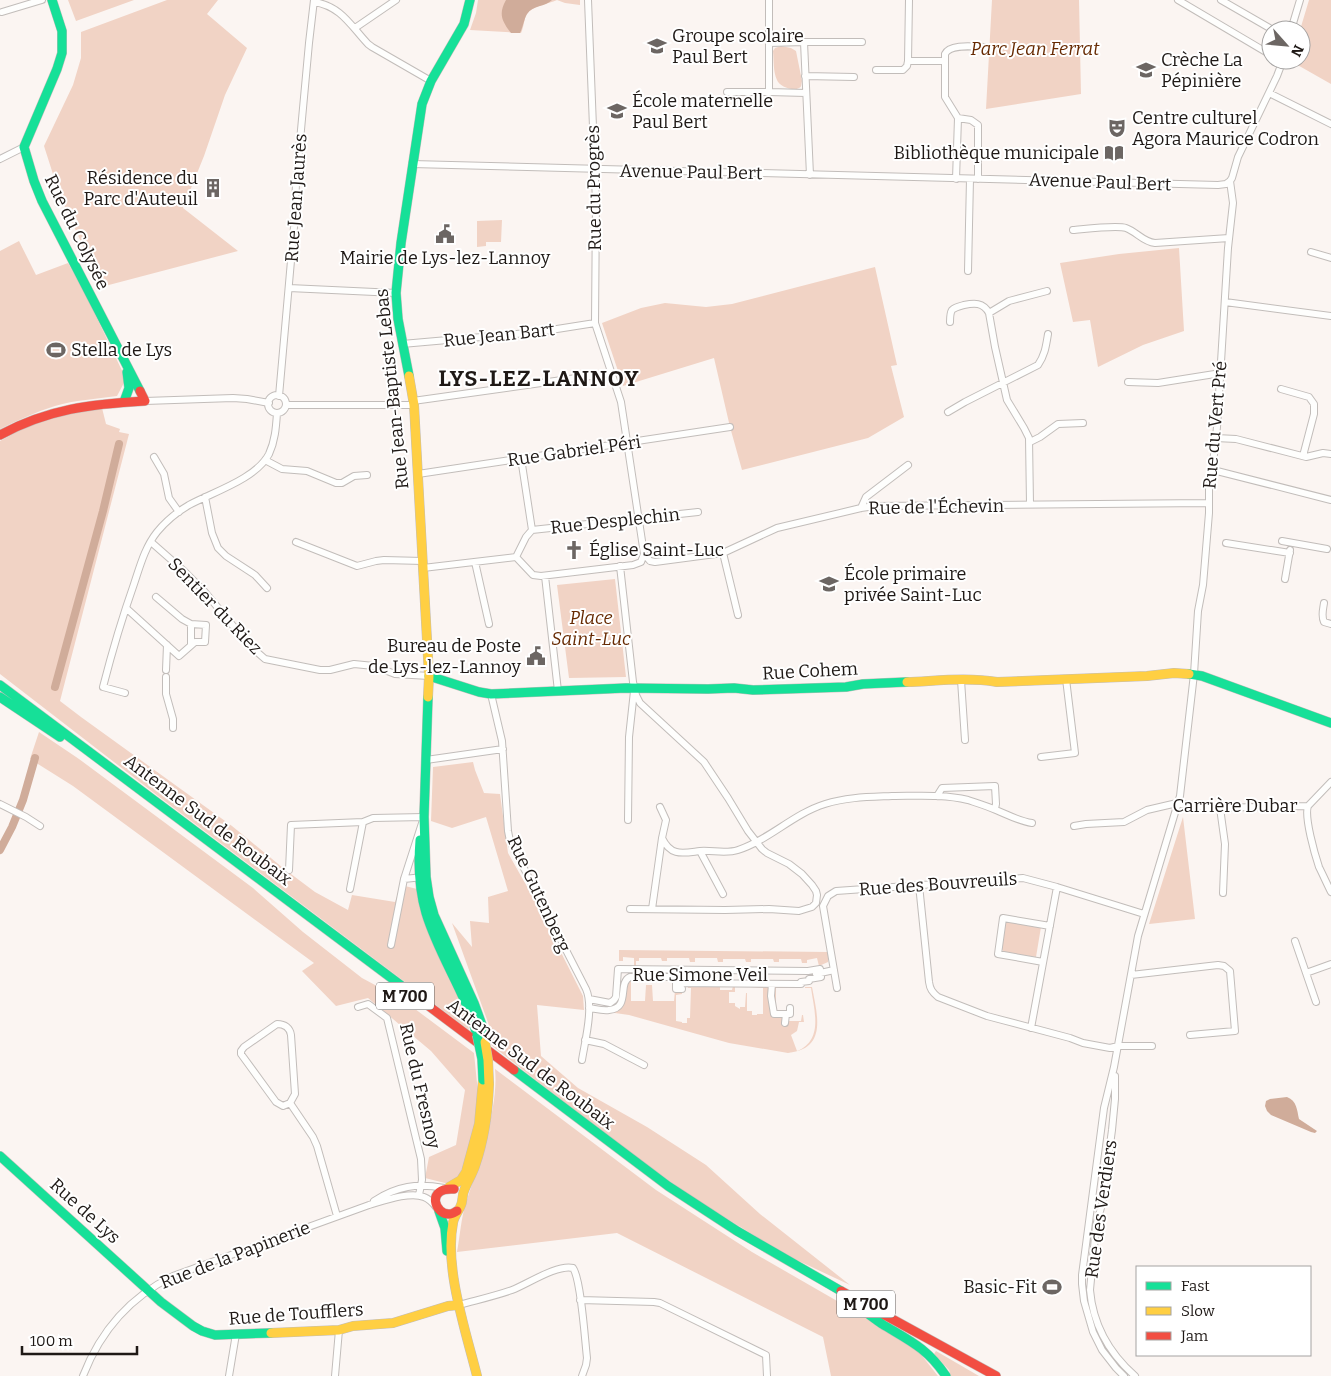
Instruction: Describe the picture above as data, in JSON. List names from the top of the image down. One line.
{"streets":{"main road":["Rue du Colysée","Rue Jean-Baptiste Lebas","Rue Cohem","Antenne Sud de Roubaix","M 700","Rue de Lys","Rue de Toufflers"],"street":["Avenue Paul Bert","Rue du Progrès","Rue Jean Jaurès","Rue Jean Bart","Rue du Vert Pré","Rue Gabriel Péri","Rue de l'Échevin","Rue Desplechin","Sentier du Riez","Carrière Dubar","Rue des Bouvreuils","Rue Gutenberg","Rue du Fresnoy","Rue des Verdiers","Rue de la Papinerie"]},"crossings":[["Avenue Paul Bert","Rue du Progrès"],["Avenue Paul Bert","Rue Jean-Baptiste Lebas"],["Avenue Paul Bert","Rue du Vert Pré"],["Rue du Progrès","Rue Jean Bart"],["Rue du Progrès","Rue Gabriel Péri"],["Rue du Progrès","Rue Desplechin"],["Rue Jean Bart","Rue Jean-Baptiste Lebas"],["Rue Jean-Baptiste Lebas","Rue Gabriel Péri"],["Rue Jean-Baptiste Lebas","Sentier du Riez"],["Rue Jean-Baptiste Lebas","Rue Cohem"],["Rue Jean-Baptiste Lebas","Rue de la Papinerie"],["Rue du Vert Pré","Rue de l'Échevin"],["Rue du Vert Pré","Rue Cohem"],["Rue du Vert Pré","Carrière Dubar"],["Rue du Vert Pré","Rue des Verdiers"],["Sentier du Riez","Rue Cohem"],["Rue Cohem","Rue Gutenberg"],["Carrière Dubar","Rue des Verdiers"],["Rue des Bouvreuils","Rue des Verdiers"],["Rue du Fresnoy","Rue de la Papinerie"],["Rue de Lys","Rue de la Papinerie"],["Rue de Lys","Rue de Toufflers"],["Rue de la Papinerie","Rue de Toufflers"]],"districts":["LYS-LEZ-LANNOY"],"parks":["Parc Jean Ferrat","Place Saint-Luc"],"places":{"school or university":["Groupe scolaire Paul Bert","Crèche La Pépinière","École maternelle Paul Bert","École primaire privée Saint-Luc"],"theatre":["Centre culturel Agora Maurice Codron"],"library":["Bibliothèque municipale"],"building":["Résidence du Parc d'Auteuil"],"public building":["Mairie de Lys-lez-Lannoy","Bureau de Poste de Lys-lez-Lannoy"],"sports":["Stella de Lys","Basic-Fit"],"church":["Église Saint-Luc"]},"legend":["Fast","Slow","Jam"],"scale_bar":"100 m","north":"bottom right"}
